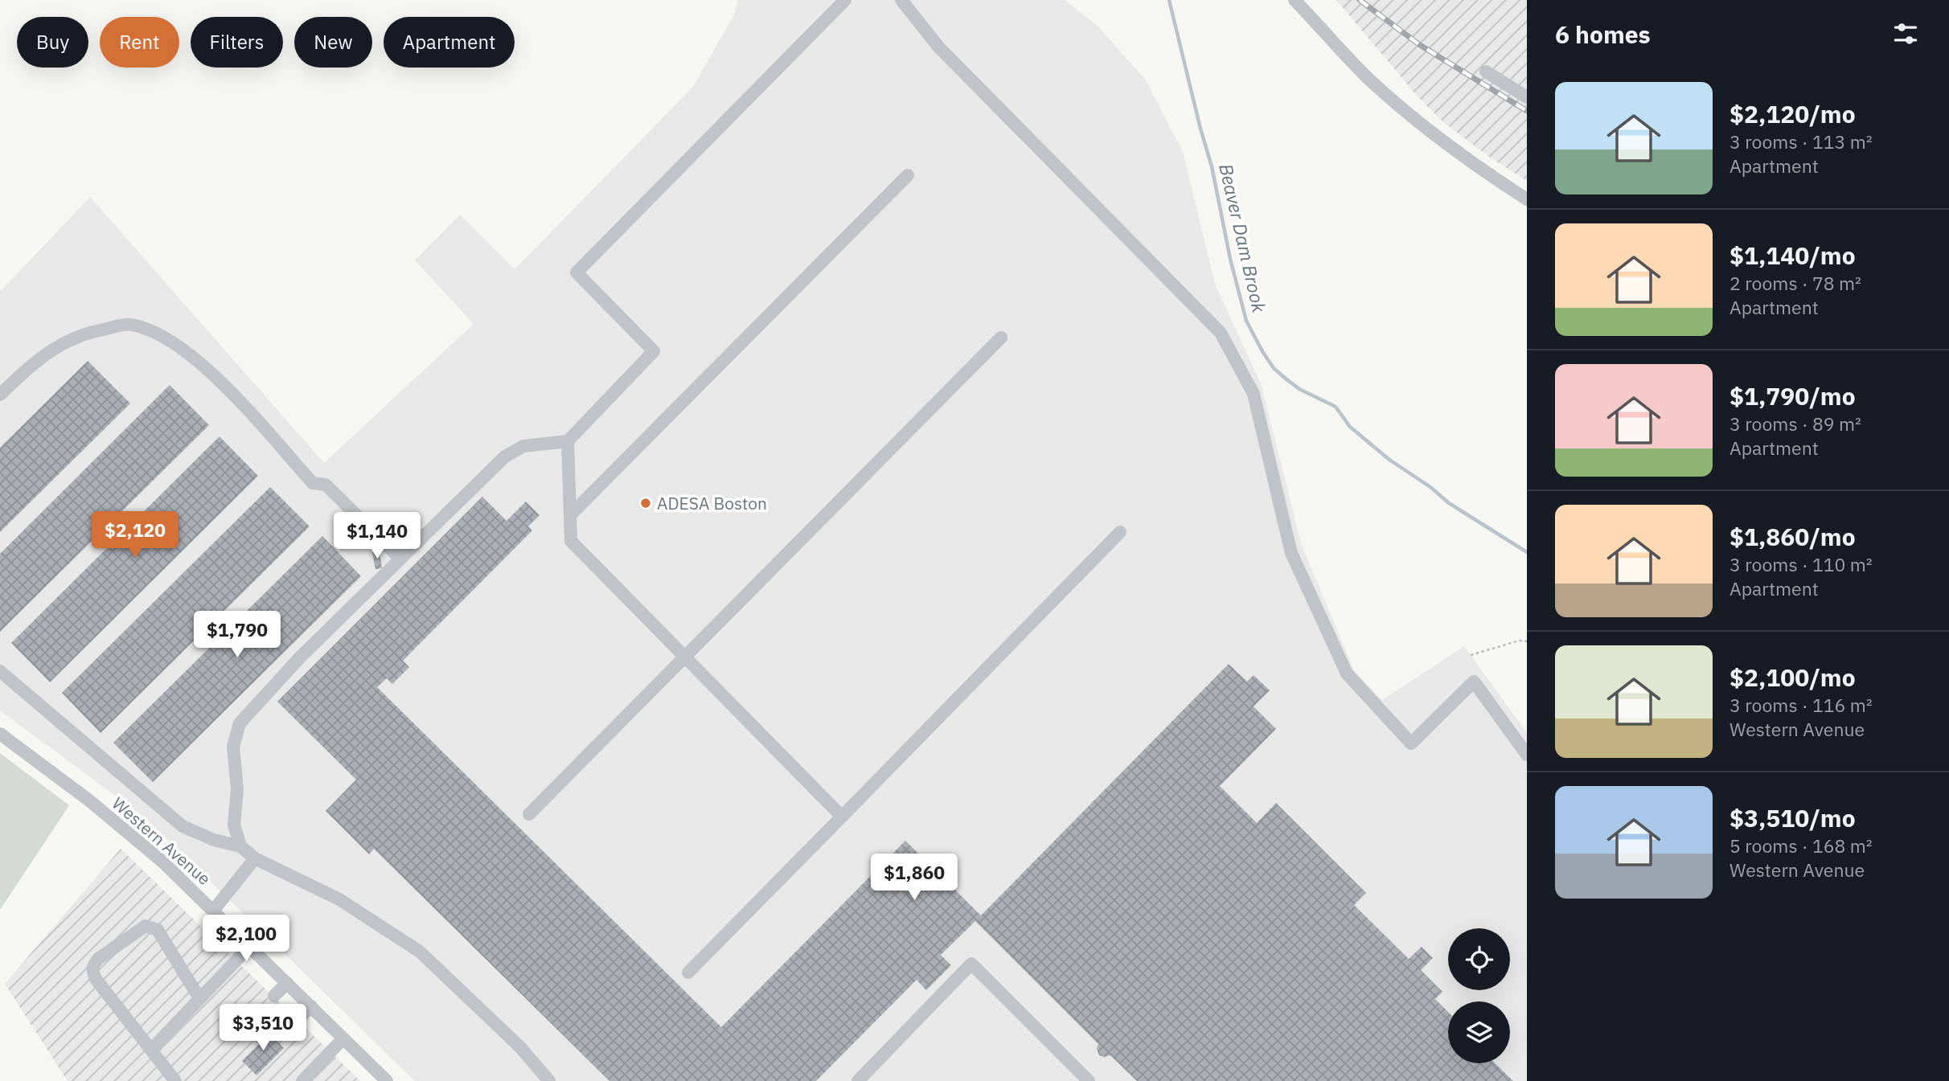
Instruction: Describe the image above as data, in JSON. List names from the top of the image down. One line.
{"streets":{"street":["Western Avenue"]},"water":["Beaver Dam Brook"],"places":["ADESA Boston"],"page":{"heading":"6 homes","chip":["Buy","Rent","Filters","New","Apartment"],"list":[{"name":"$2,120/mo","note":"3 rooms · 113 m² · Apartment"},{"name":"$1,140/mo","note":"2 rooms · 78 m² · Apartment"},{"name":"$1,790/mo","note":"3 rooms · 89 m² · Apartment"},{"name":"$1,860/mo","note":"3 rooms · 110 m² · Apartment"},{"name":"$2,100/mo","note":"3 rooms · 116 m² · Western Avenue"},{"name":"$3,510/mo","note":"5 rooms · 168 m² · Western Avenue"}],"price":["$2,120","$1,140","$1,790","$1,860","$2,100","$3,510"]}}
